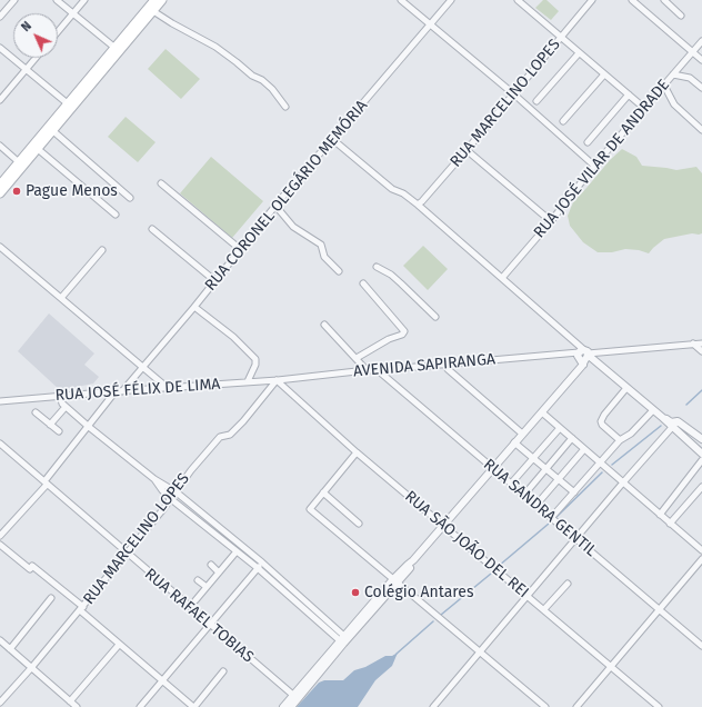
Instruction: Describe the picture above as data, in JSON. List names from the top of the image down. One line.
{"streets":{"street":["RUA MARCELINO LOPES","RUA JOSÉ VILAR DE ANDRADE","RUA CORONEL OLEGÁRIO MEMÓRIA","AVENIDA SAPIRANGA","RUA JOSÉ FÉLIX DE LIMA","RUA SANDRA GENTIL","RUA SÃO JOÃO DEL REI","RUA RAFAEL TOBIAS"]},"crossings":[["RUA MARCELINO LOPES","AVENIDA SAPIRANGA"],["RUA MARCELINO LOPES","RUA JOSÉ FÉLIX DE LIMA"],["RUA MARCELINO LOPES","RUA SÃO JOÃO DEL REI"],["RUA MARCELINO LOPES","RUA RAFAEL TOBIAS"],["RUA CORONEL OLEGÁRIO MEMÓRIA","RUA JOSÉ FÉLIX DE LIMA"],["RUA CORONEL OLEGÁRIO MEMÓRIA","RUA RAFAEL TOBIAS"],["AVENIDA SAPIRANGA","RUA JOSÉ FÉLIX DE LIMA"],["AVENIDA SAPIRANGA","RUA SANDRA GENTIL"],["AVENIDA SAPIRANGA","RUA SÃO JOÃO DEL REI"],["RUA JOSÉ FÉLIX DE LIMA","RUA SÃO JOÃO DEL REI"]],"places":["Pague Menos","Colégio Antares"],"north":"top left"}
